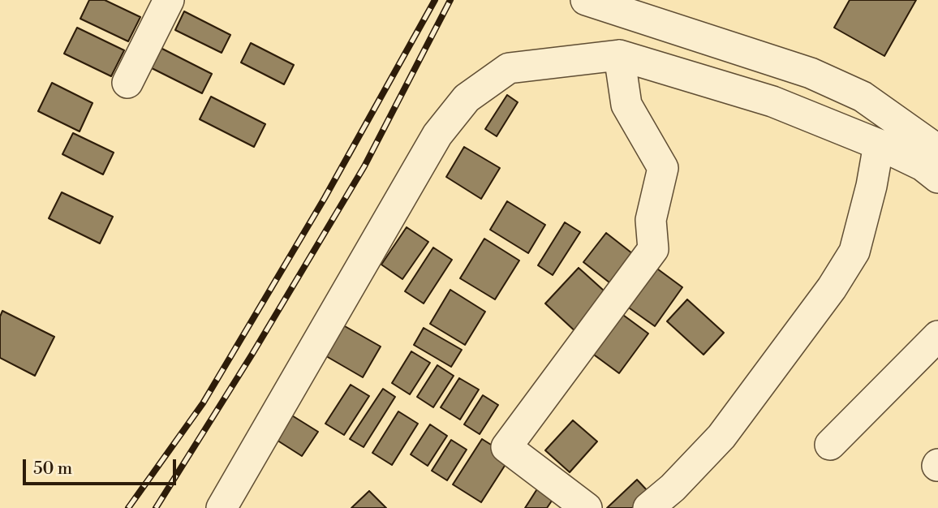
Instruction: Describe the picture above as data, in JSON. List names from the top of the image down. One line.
{"scale_bar":"50 m"}
